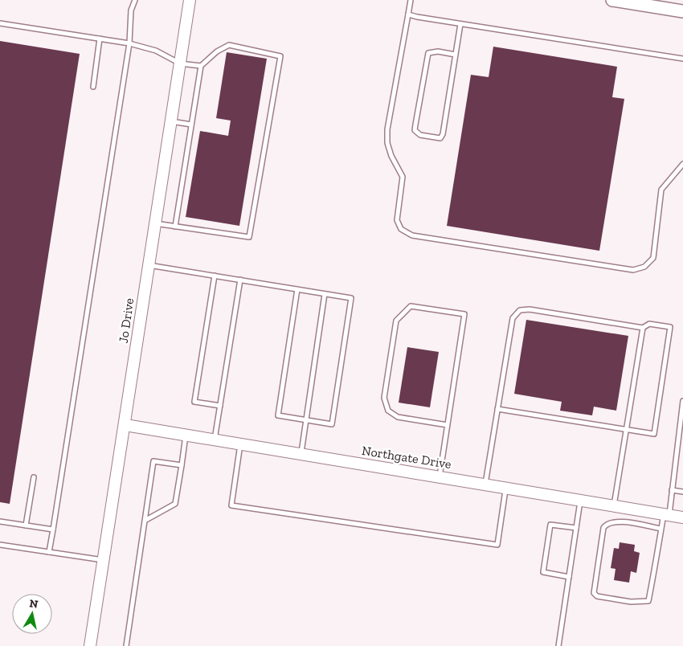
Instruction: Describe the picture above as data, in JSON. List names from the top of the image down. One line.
{"streets":{"street":["Jo Drive","Northgate Drive"]},"crossings":[["Jo Drive","Northgate Drive"]],"north":"top"}
